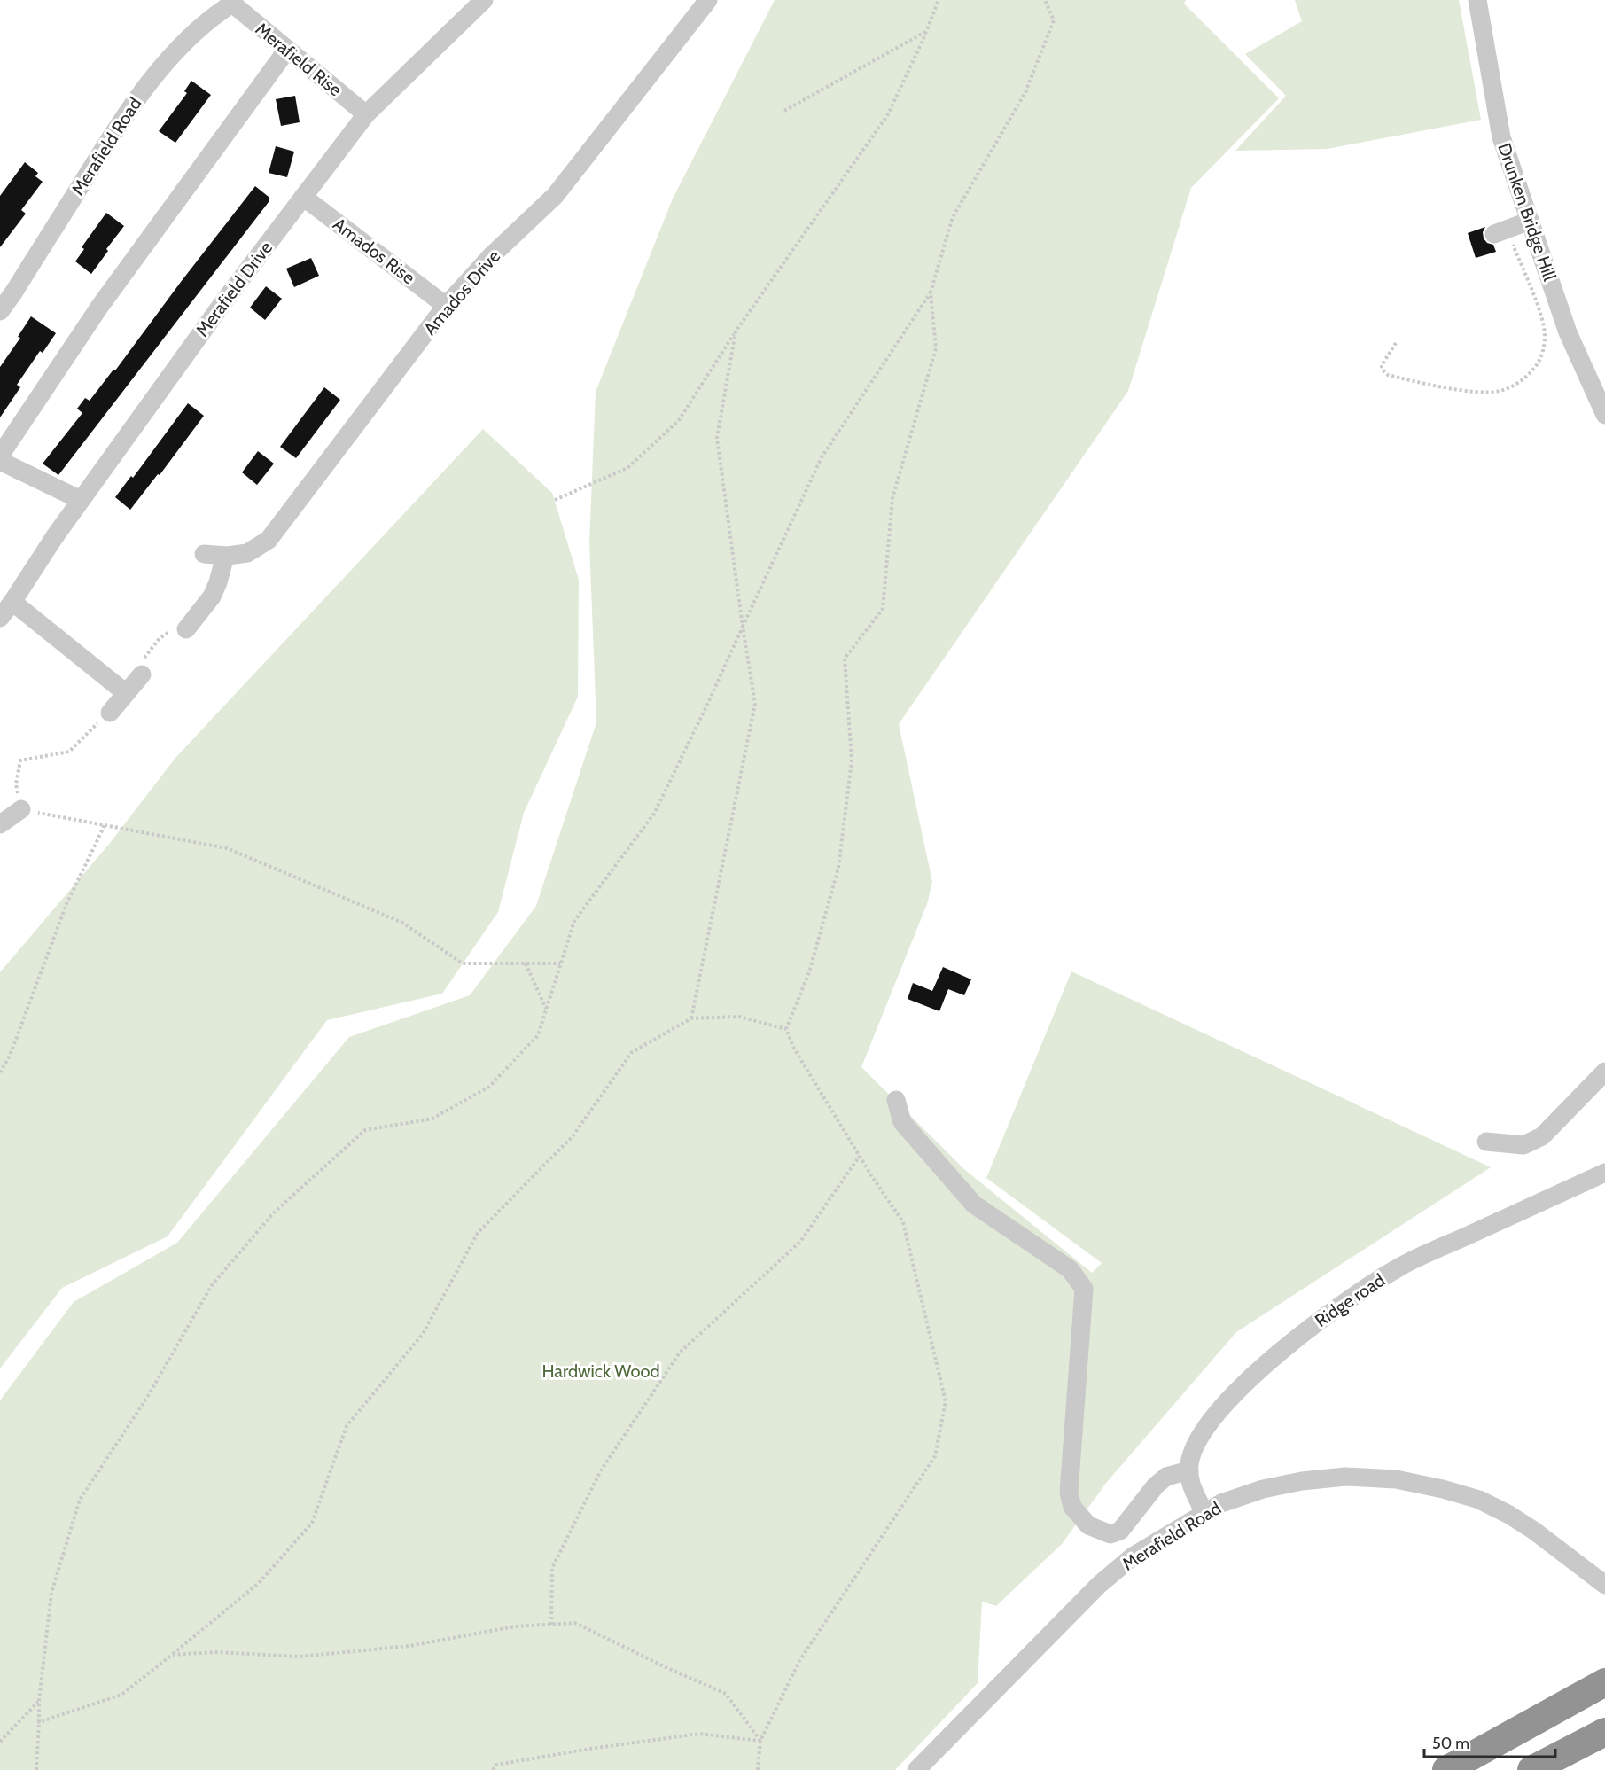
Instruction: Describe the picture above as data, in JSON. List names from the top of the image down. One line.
{"streets":{"street":["Merafield Rise","Merafield Road","Drunken Bridge Hill","Amados Rise","Merafield Drive","Amados Drive","Ridge road"]},"crossings":[["Merafield Rise","Merafield Road"],["Merafield Rise","Merafield Drive"],["Merafield Road","Ridge road"],["Amados Rise","Merafield Drive"],["Amados Rise","Amados Drive"]],"parks":["Hardwick Wood"],"scale_bar":"50 m"}
